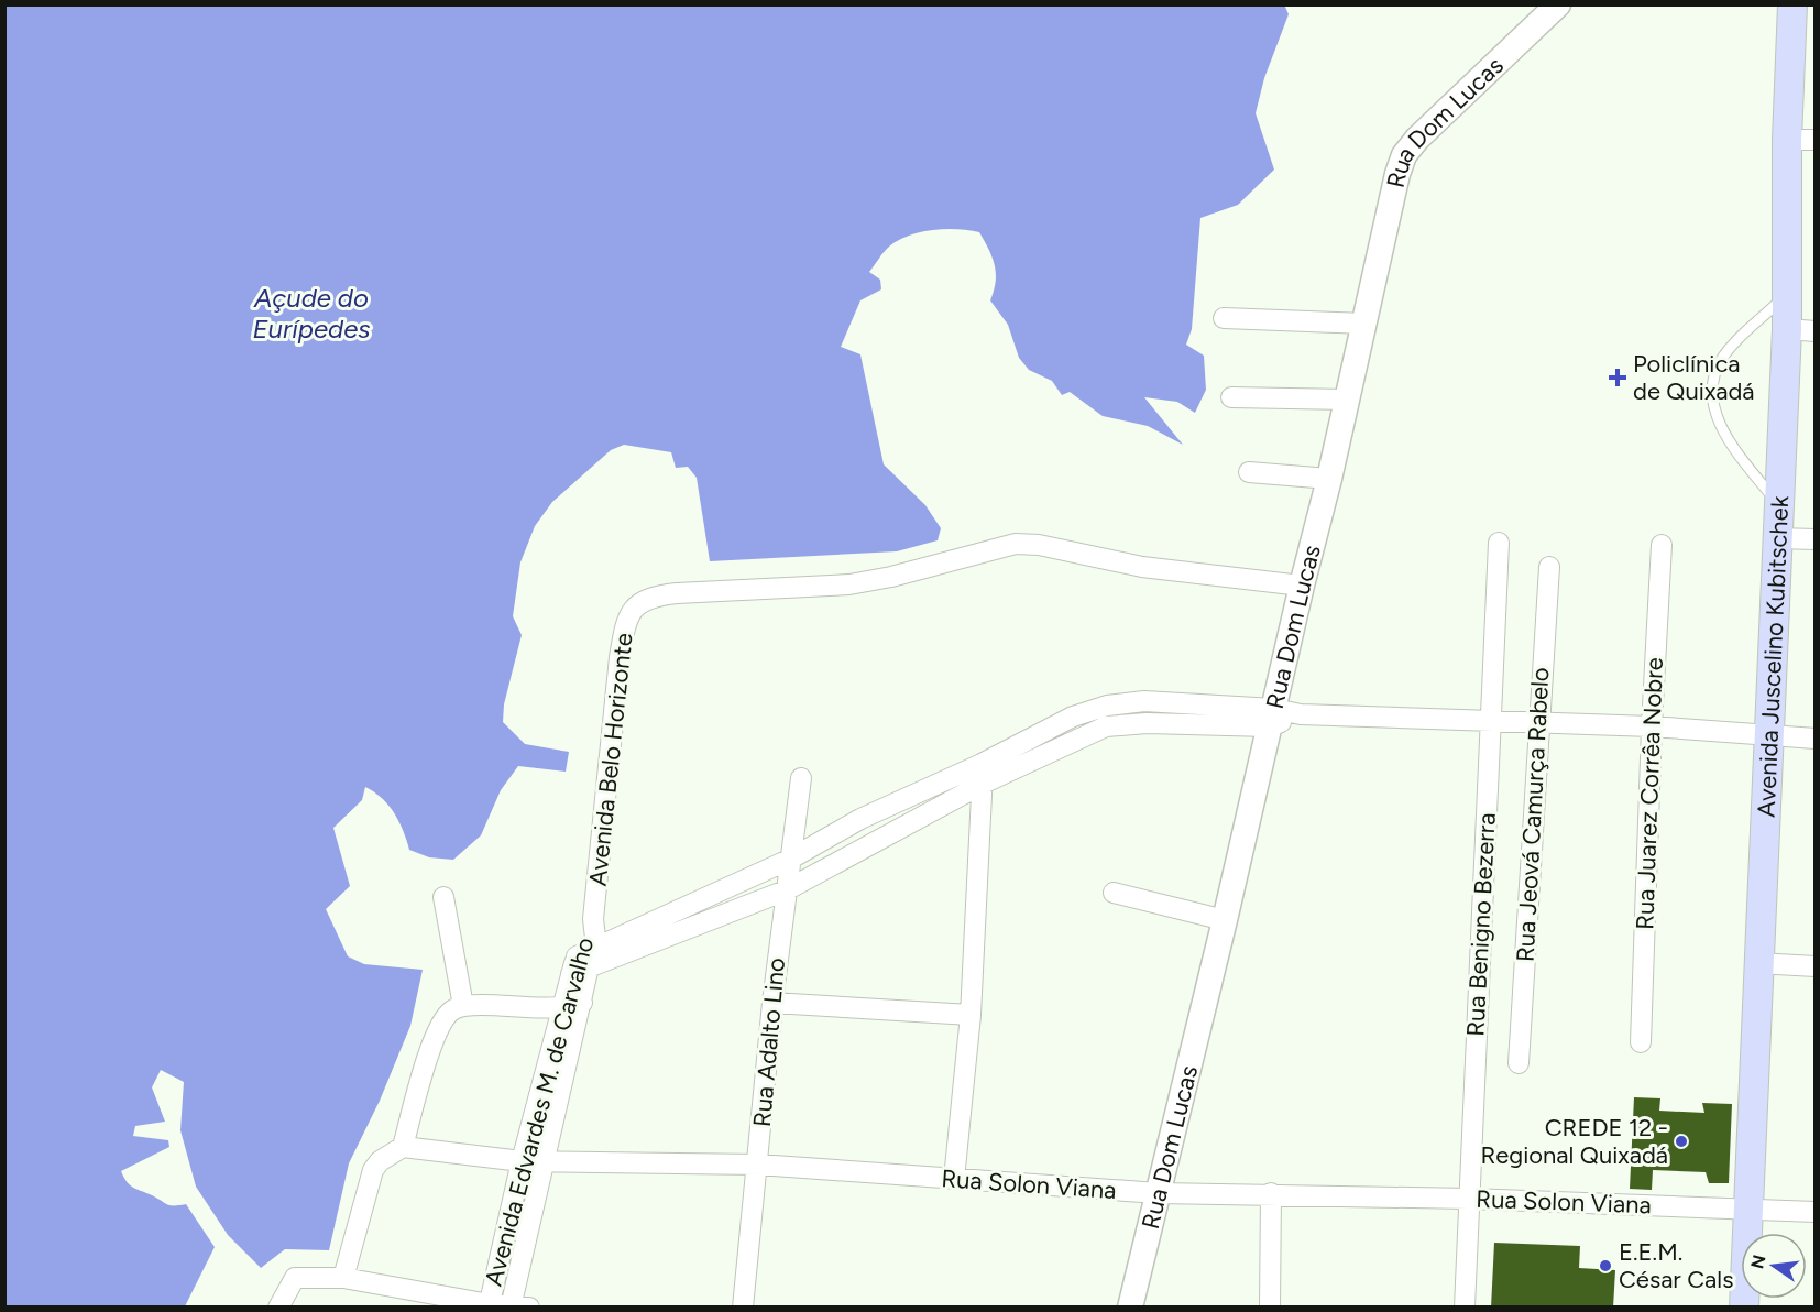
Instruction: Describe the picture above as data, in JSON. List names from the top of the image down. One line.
{"streets":{"main road":["Avenida Juscelino Kubitschek"],"street":["Rua Dom Lucas","Avenida Belo Horizonte","Rua Juarez Corrêa Nobre","Rua Jeová Camurça Rabelo","Rua Benigno Bezerra","Rua Adalto Lino","Avenida Edvardes M. de Carvalho","Rua Solon Viana"]},"crossings":[["Rua Dom Lucas","Avenida Belo Horizonte"],["Rua Dom Lucas","Rua Solon Viana"],["Avenida Juscelino Kubitschek","Rua Solon Viana"],["Avenida Belo Horizonte","Avenida Edvardes M. de Carvalho"],["Rua Benigno Bezerra","Rua Solon Viana"],["Rua Adalto Lino","Rua Solon Viana"],["Avenida Edvardes M. de Carvalho","Rua Solon Viana"]],"water":["Açude do Eurípedes"],"places":{"health":["Policlínica de Quixadá"],"other":["CREDE 12 - Regional Quixadá","E.E.M. César Cals"]},"north":"left"}
